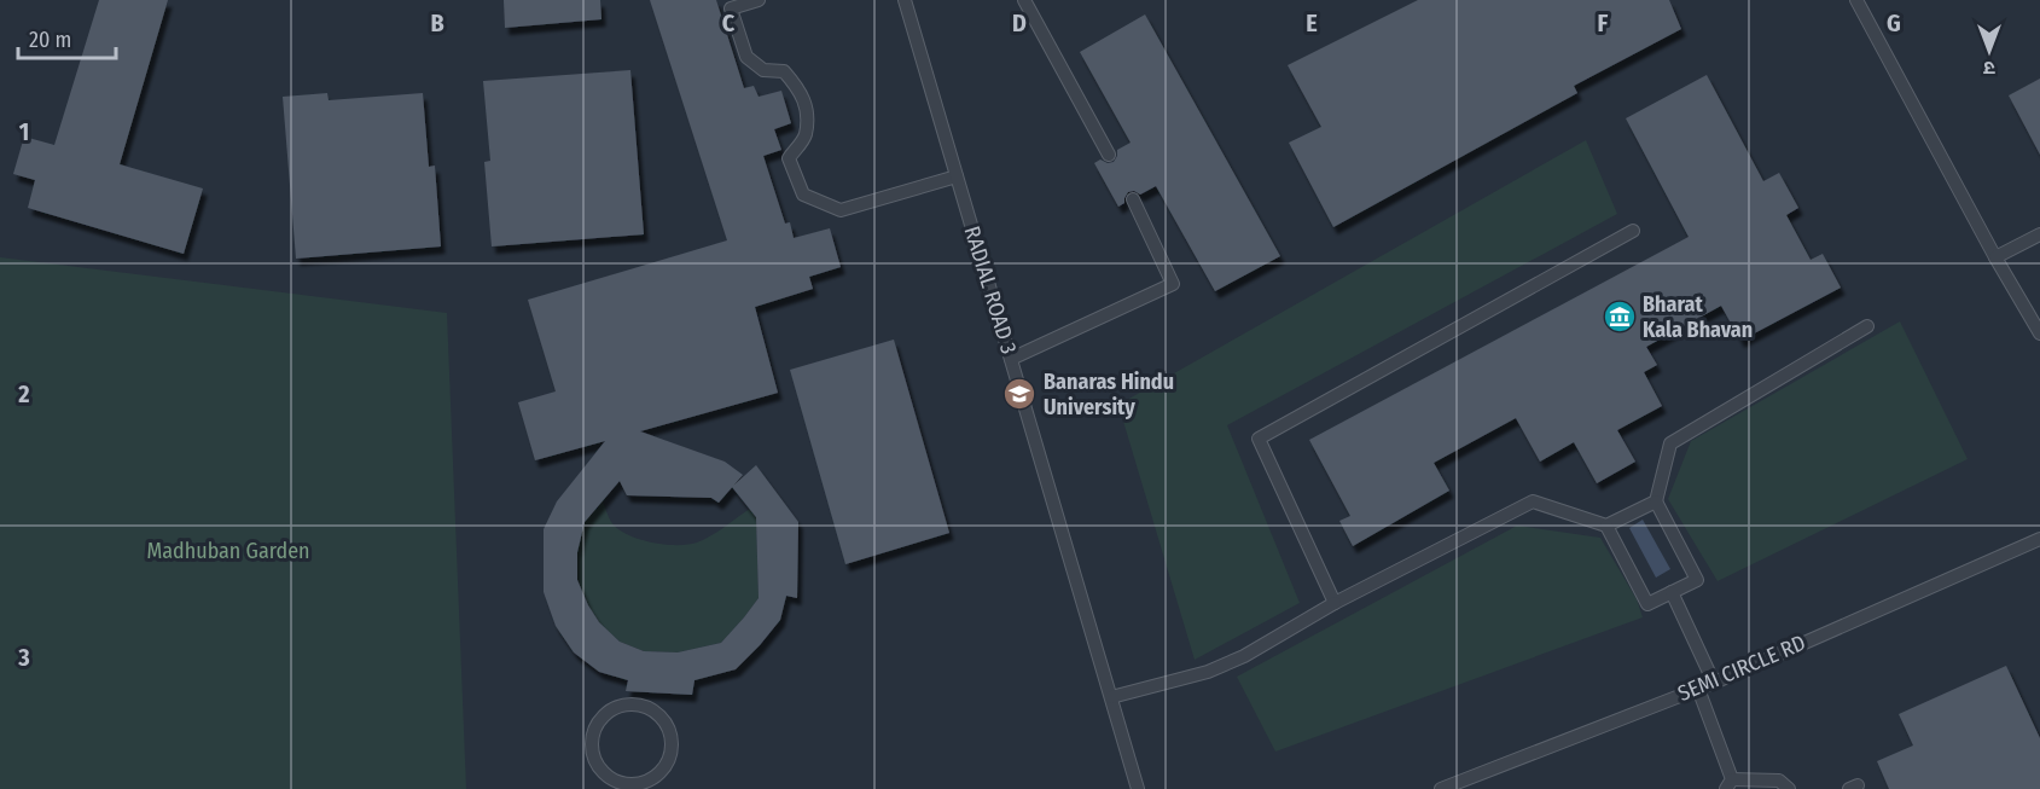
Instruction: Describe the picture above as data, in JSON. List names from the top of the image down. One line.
{"streets":{"lane":["RADIAL ROAD 3","SEMI CIRCLE RD"]},"parks":["Madhuban Garden"],"places":{"museum":["Bharat Kala Bhavan"],"school or university":["Banaras Hindu University"]},"scale_bar":"20 m","north":"bottom","grid":{"columns":["B","C","D","E","F","G"],"rows":["1","2","3"]}}
